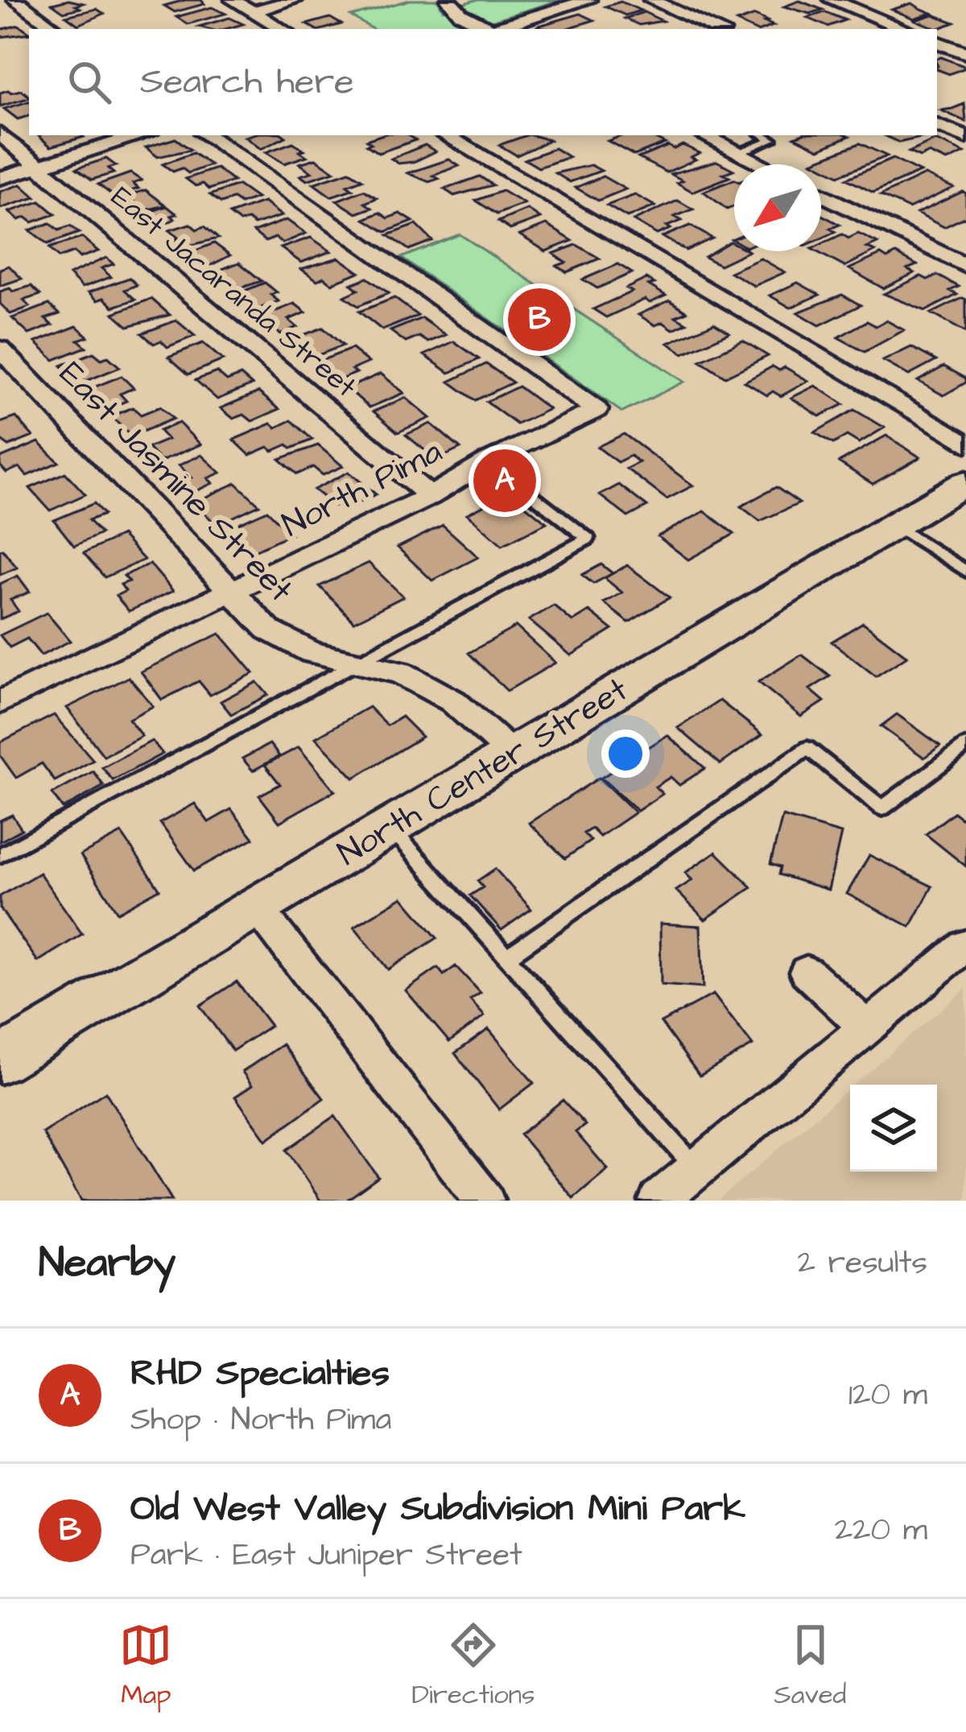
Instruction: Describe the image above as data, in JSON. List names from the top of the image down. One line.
{"streets":{"street":["East Jacaranda Street","East Jasmine Street","North Pima","North Center Street"]},"crossings":[["East Jacaranda Street","North Pima"],["East Jasmine Street","North Pima"],["East Jasmine Street","North Center Street"]],"north":"bottom left","page":{"search":"Search here","pins":["B","A"],"heading":["Nearby","2 results"],"list":[{"mark":"A","name":"RHD Specialties","note":"Shop · North Pima","value":"120 m"},{"mark":"B","name":"Old West Valley Subdivision Mini Park","note":"Park · East Juniper Street","value":"220 m"}],"nav":["Map","Directions","Saved"]}}
